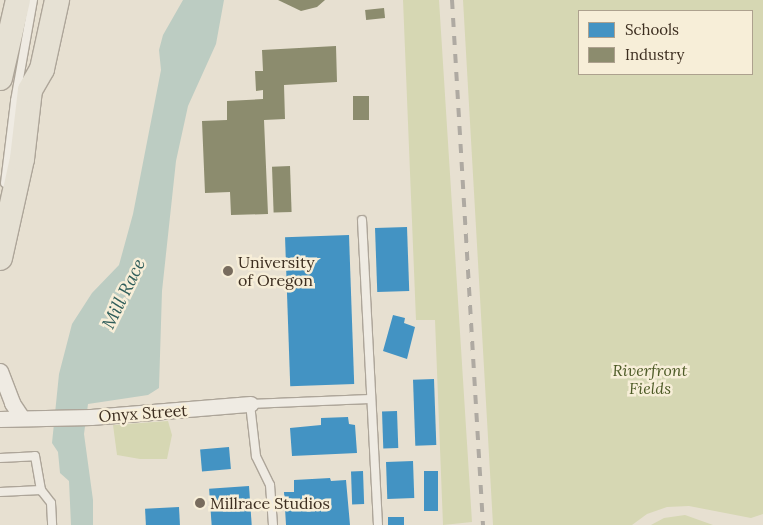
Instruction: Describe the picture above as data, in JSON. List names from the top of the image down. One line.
{"streets":{"street":["Onyx Street"]},"water":["Mill Race"],"parks":["Riverfront Fields"],"places":["University of Oregon","Millrace Studios"],"legend":["Schools","Industry"]}
